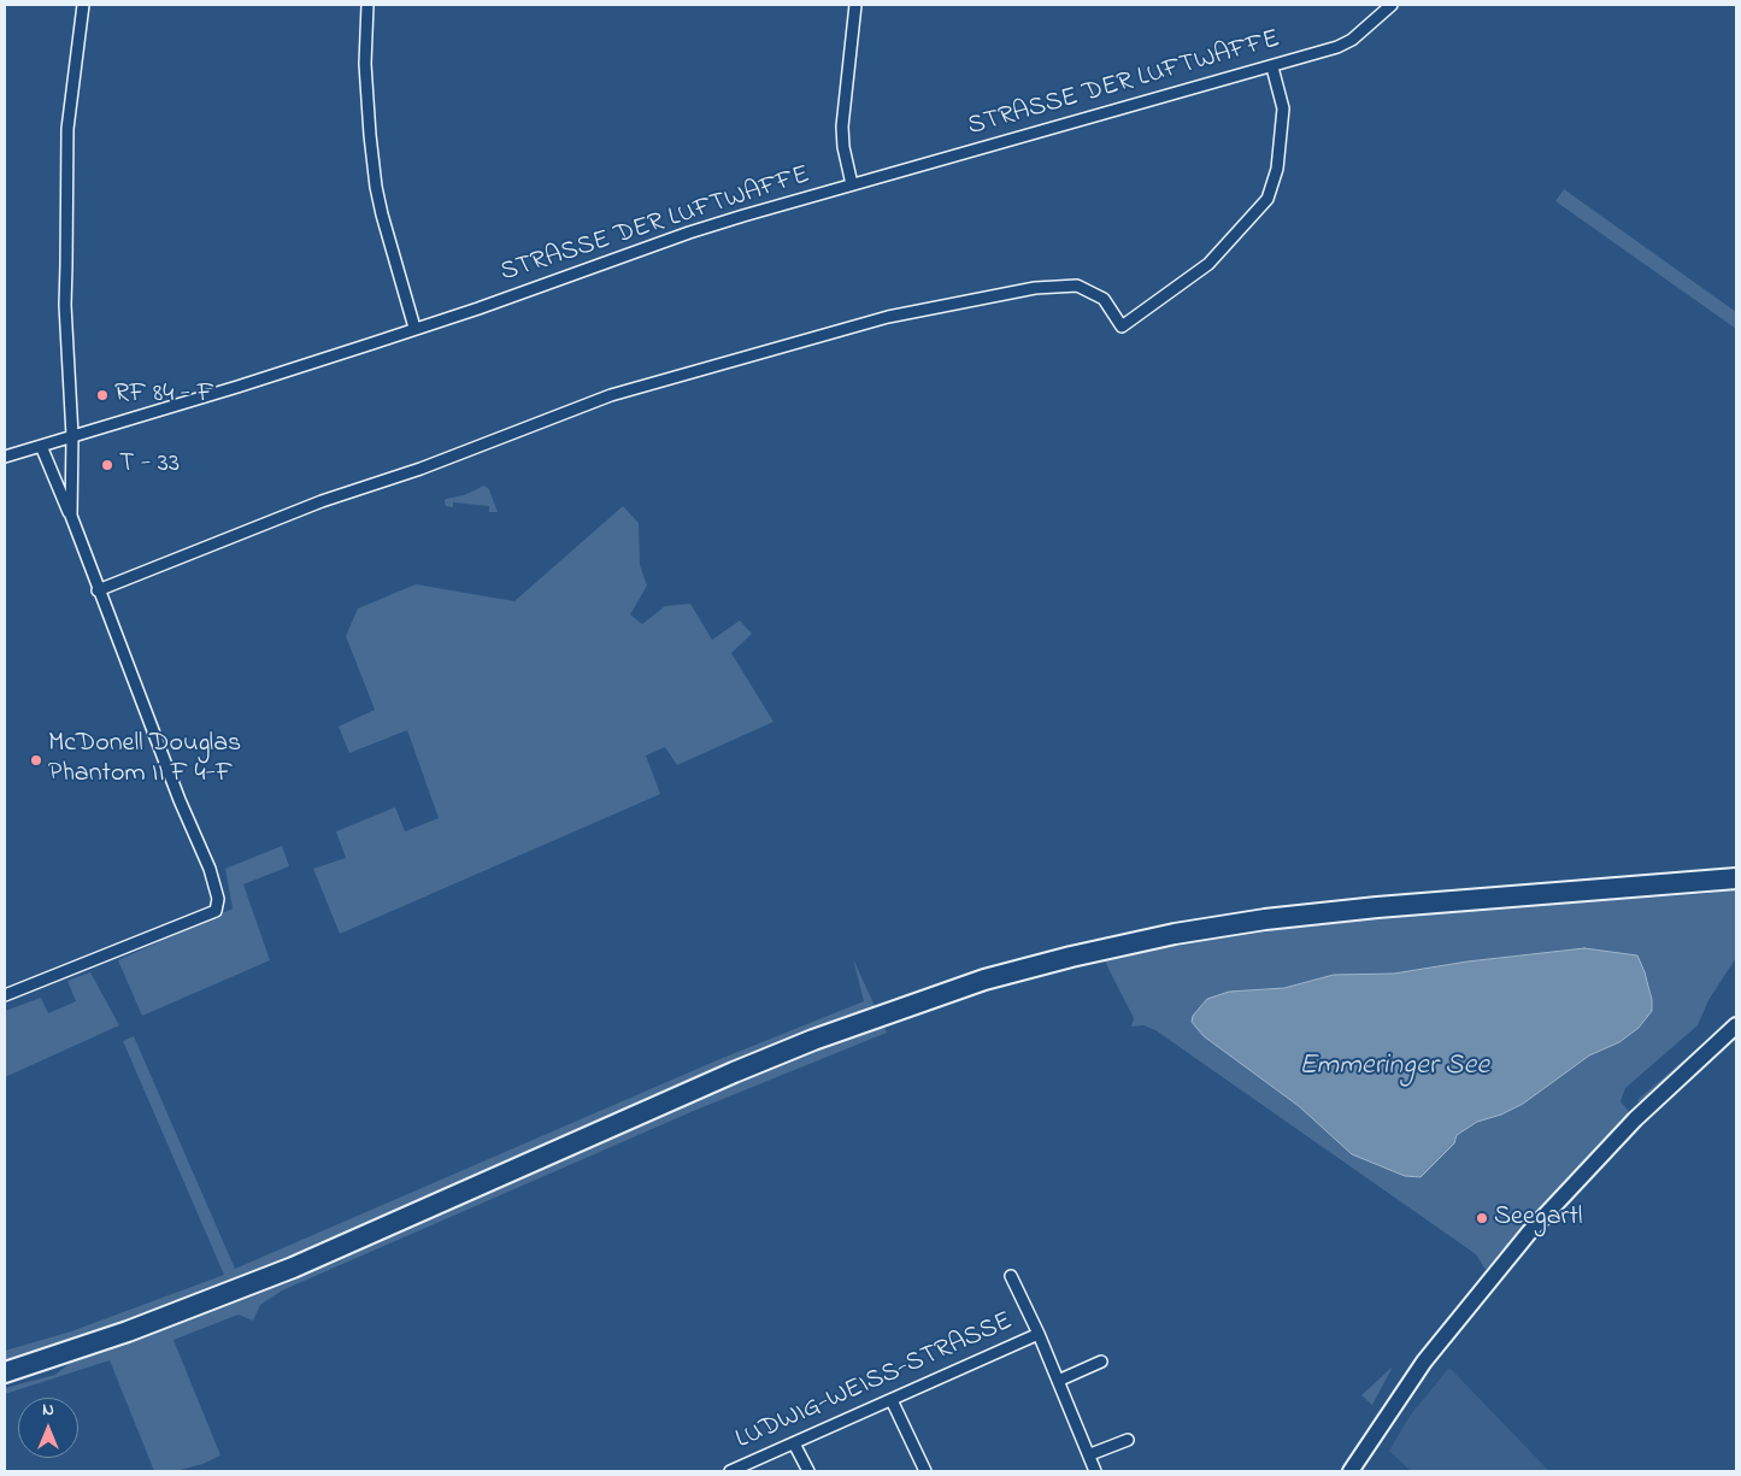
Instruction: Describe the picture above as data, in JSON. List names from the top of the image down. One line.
{"streets":{"street":["STRASSE DER LUFTWAFFE","LUDWIG-WEISS-STRASSE"]},"water":["Emmeringer See"],"places":["RF 84 - F","T - 33","McDonell Douglas Phantom II F 4-F","Seegartl"],"north":"top"}
